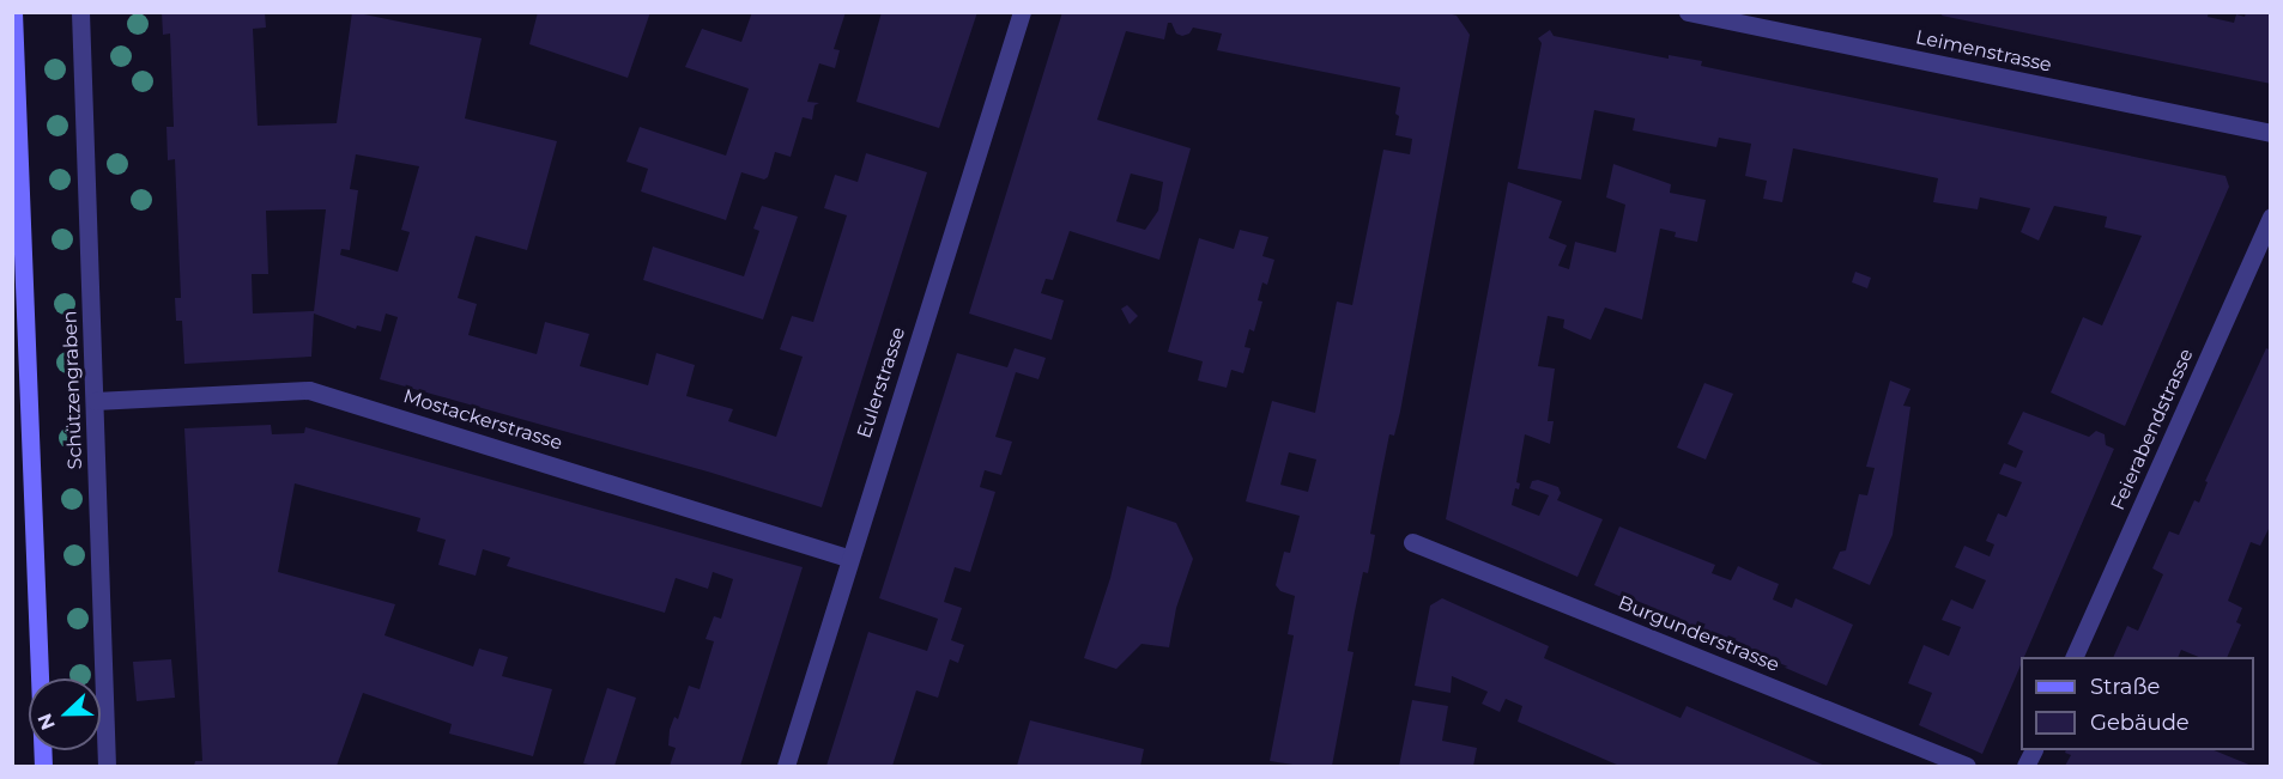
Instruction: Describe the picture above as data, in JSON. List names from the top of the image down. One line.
{"streets":{"street":["Leimenstrasse","Eulerstrasse","Schützengraben","Mostackerstrasse","Feierabendstrasse","Burgunderstrasse"]},"crossings":[["Eulerstrasse","Mostackerstrasse"],["Schützengraben","Mostackerstrasse"]],"legend":["Straße","Gebäude"],"north":"left"}
